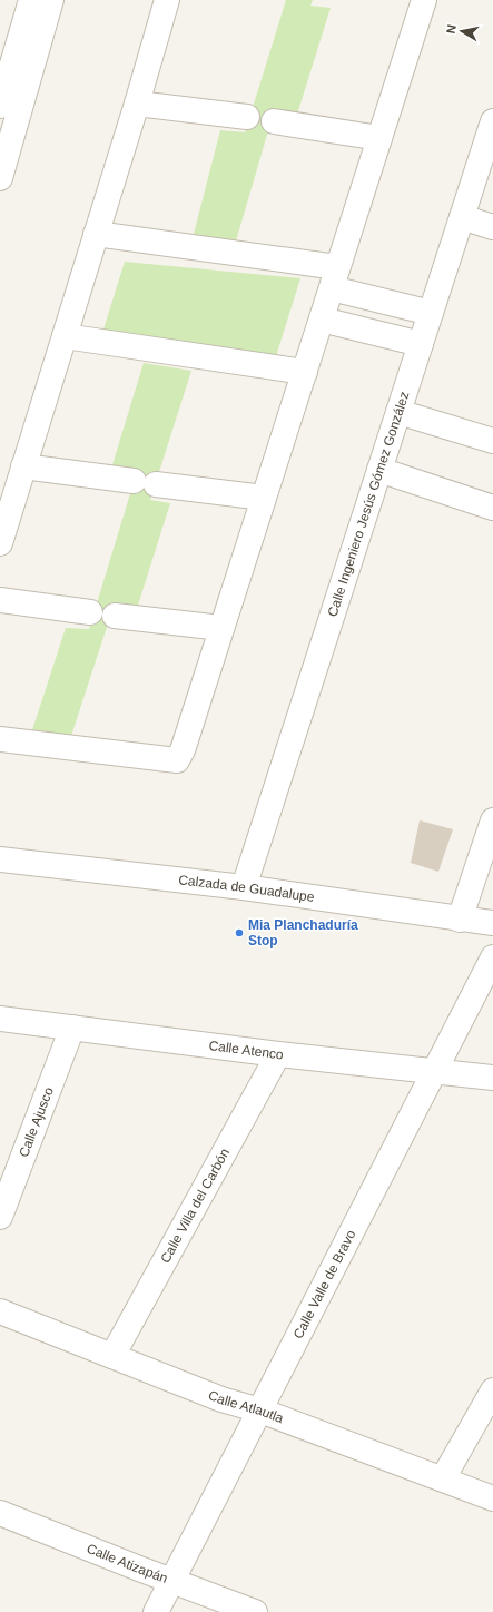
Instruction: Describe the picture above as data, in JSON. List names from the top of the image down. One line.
{"streets":{"street":["Calle Ingeniero Jesús Gómez González","Calzada de Guadalupe","Calle Atenco","Calle Ajusco","Calle Villa del Carbón","Calle Valle de Bravo","Calle Atlautla","Calle Atizapán"]},"crossings":[["Calle Ingeniero Jesús Gómez González","Calzada de Guadalupe"],["Calle Atenco","Calle Ajusco"],["Calle Atenco","Calle Villa del Carbón"],["Calle Atenco","Calle Valle de Bravo"],["Calle Villa del Carbón","Calle Atlautla"],["Calle Valle de Bravo","Calle Atlautla"],["Calle Valle de Bravo","Calle Atizapán"]],"places":["Mia Planchaduría Stop"],"north":"left"}
